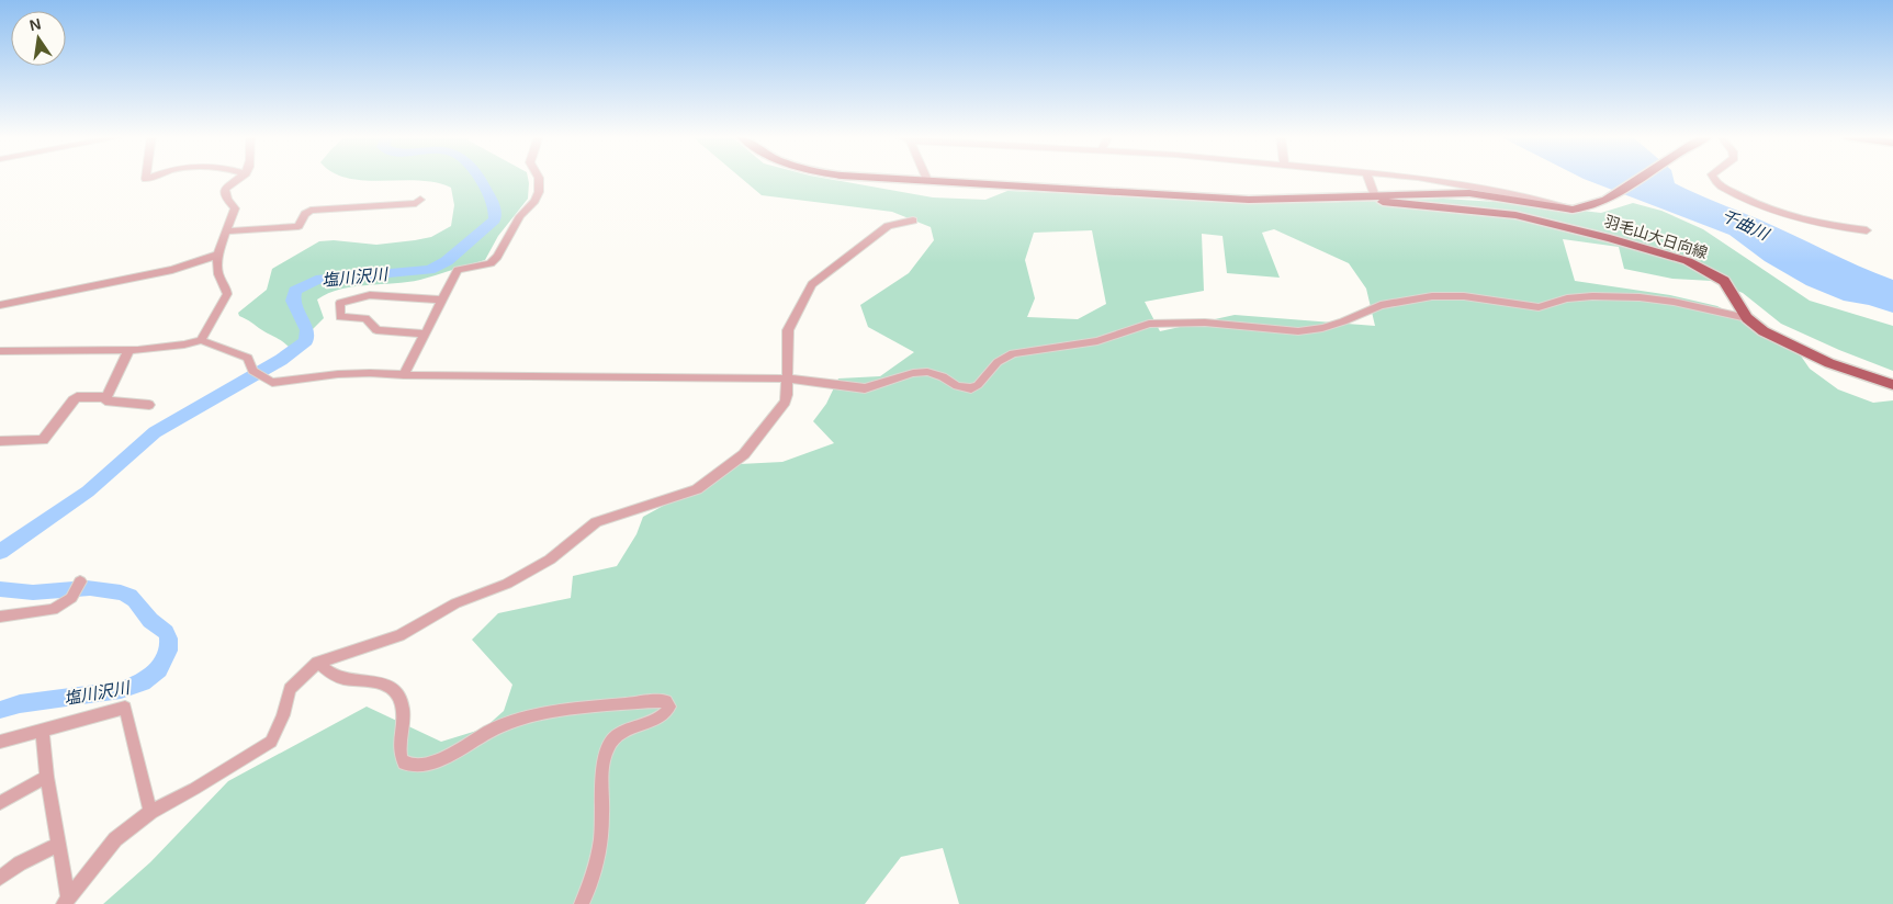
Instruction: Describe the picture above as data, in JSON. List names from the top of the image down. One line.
{"streets":{"main road":["羽毛山大日向線"]},"water":["千曲川","塩川沢川"],"north":"top"}
